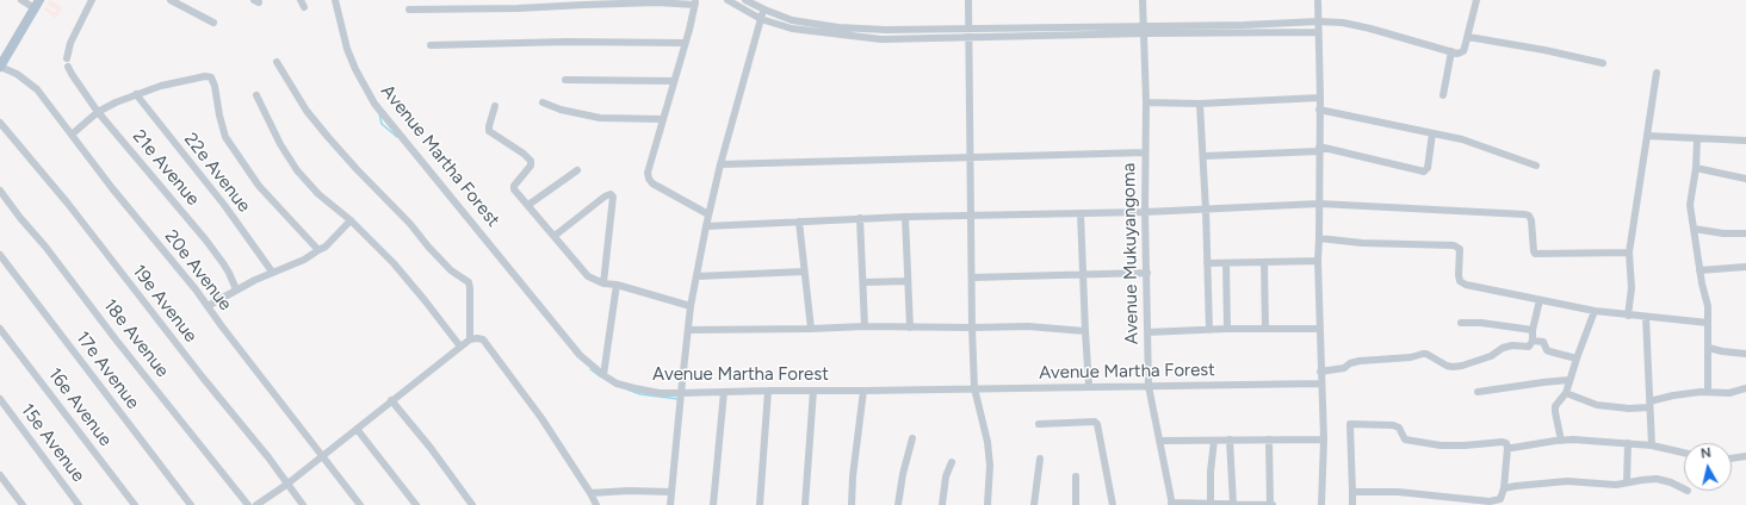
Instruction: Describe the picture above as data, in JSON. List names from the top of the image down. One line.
{"streets":{"street":["Avenue Martha Forest","21e Avenue","22e Avenue","Avenue Mukuyangoma","20e Avenue","19e Avenue","18e Avenue","17e Avenue","16e Avenue","15e Avenue"]},"crossings":[["Avenue Martha Forest","Avenue Mukuyangoma"]],"north":"top"}
